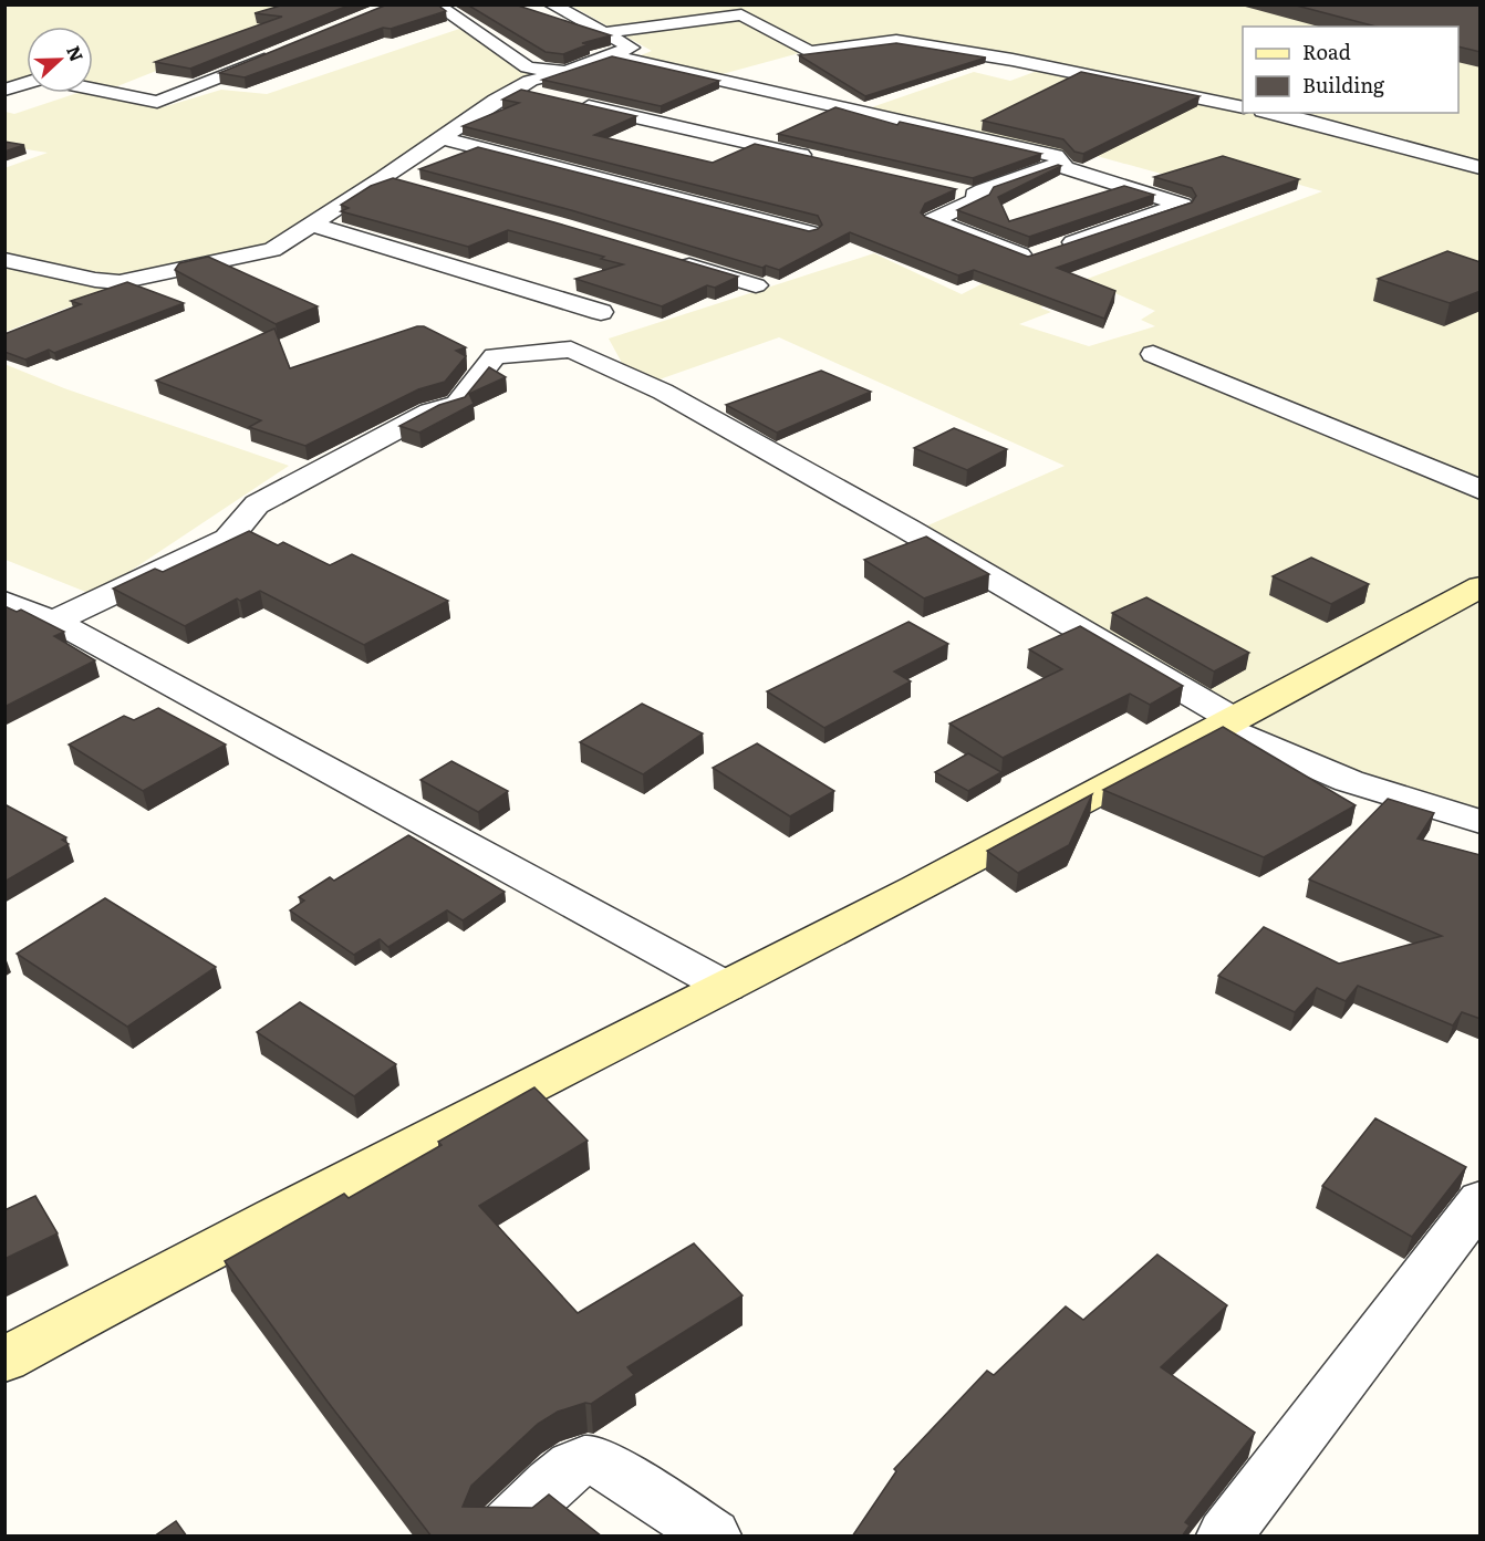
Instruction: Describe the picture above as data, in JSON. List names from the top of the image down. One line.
{"legend":["Road","Building"],"north":"right"}
